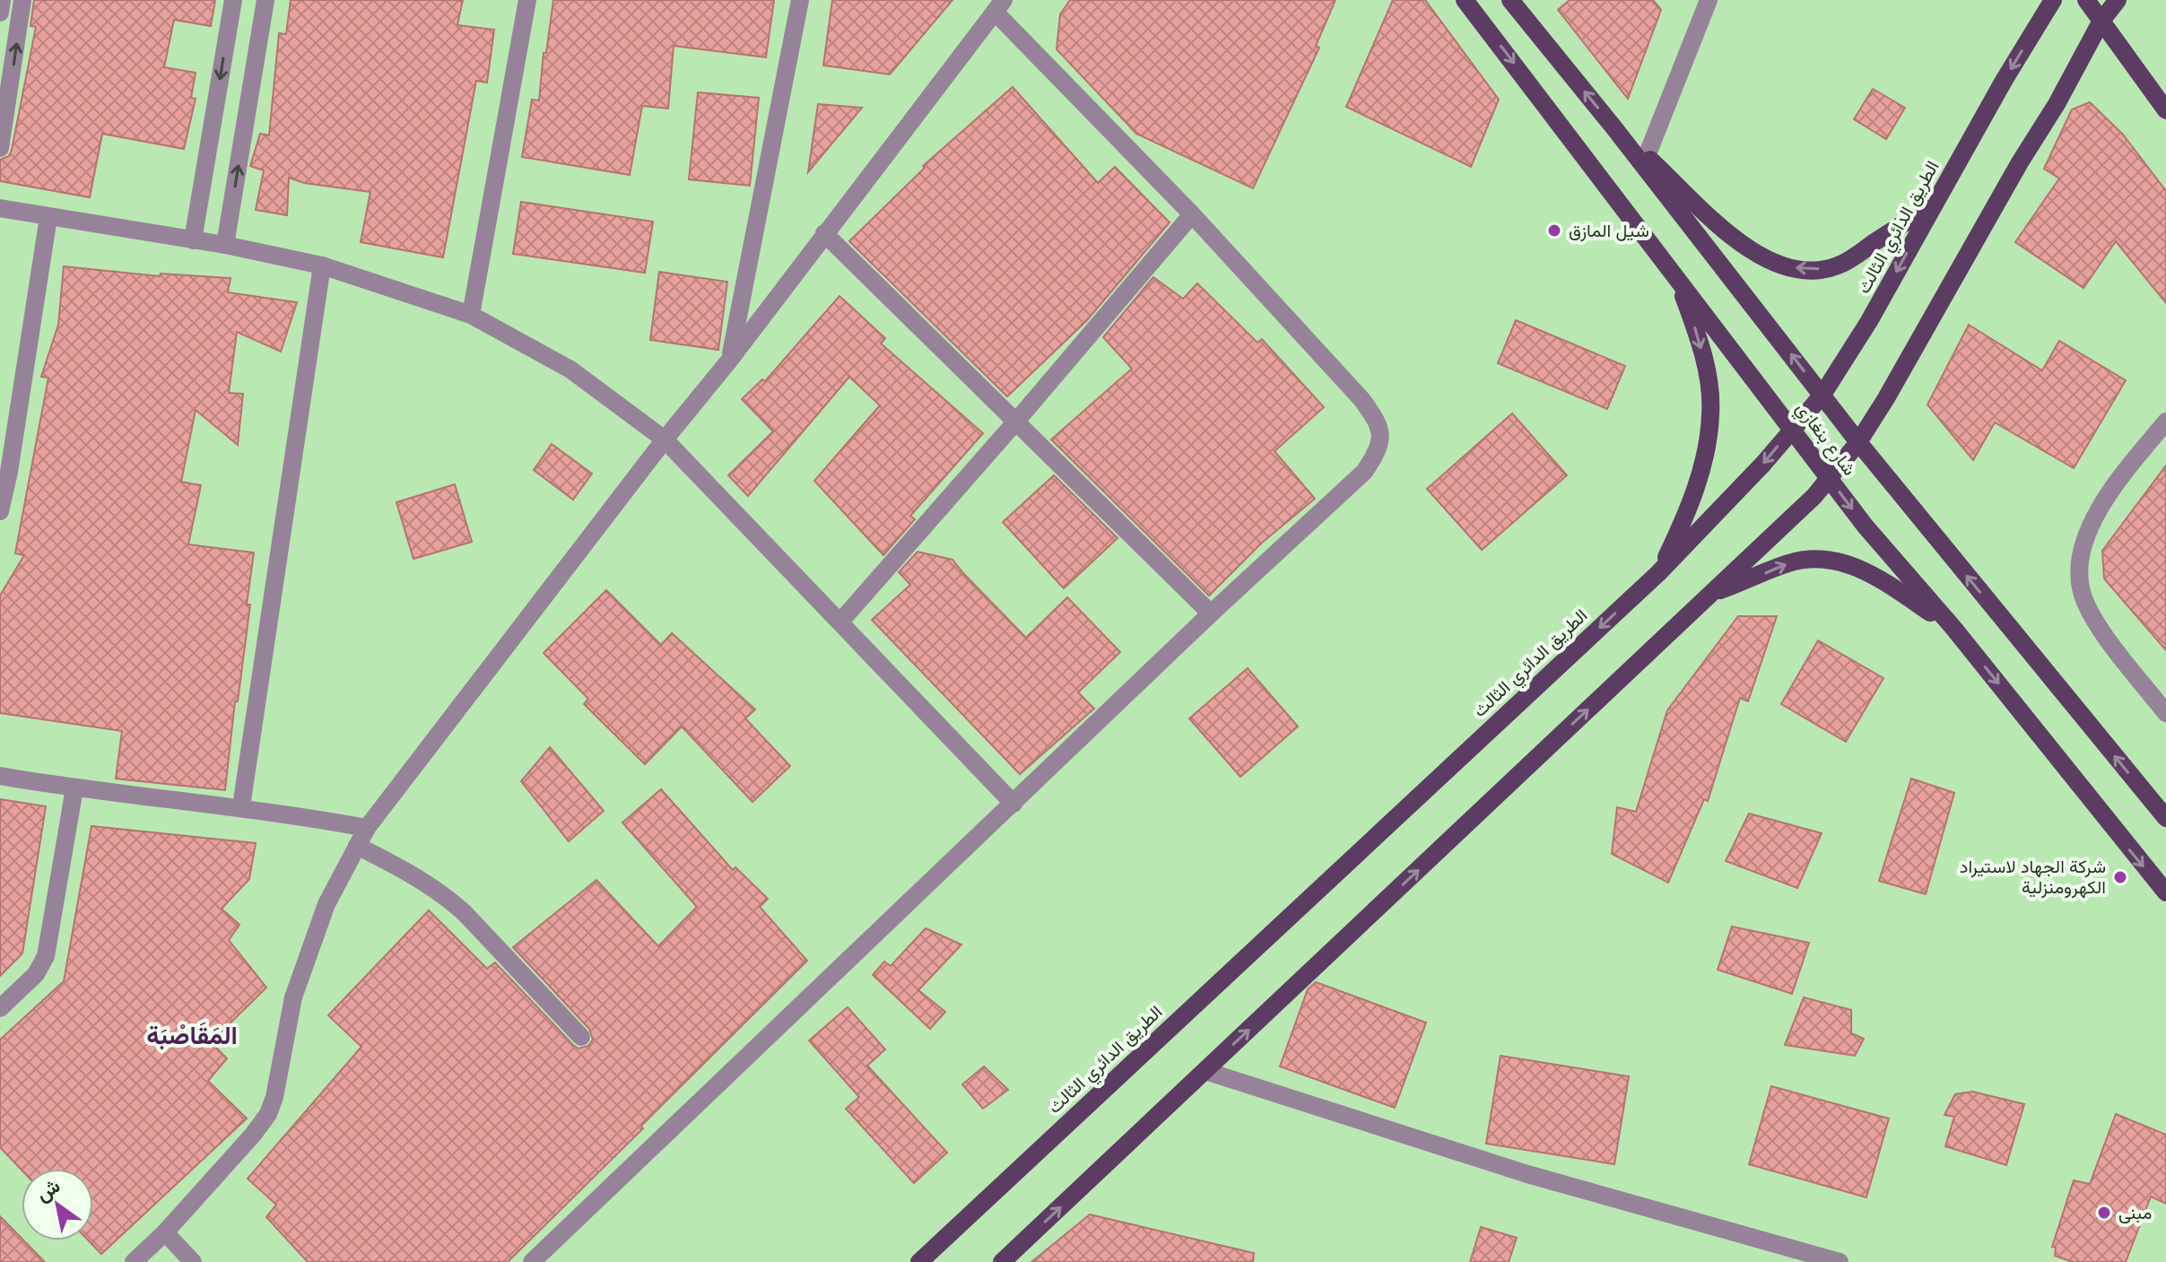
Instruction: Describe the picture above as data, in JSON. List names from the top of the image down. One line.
{"streets":{"main road":["الطريق الدائري الثالث","شارع بنغازي"]},"crossings":[["الطريق الدائري الثالث","شارع بنغازي"]],"districts":["المَقَاصْبَة"],"places":["شيل المازق","شركة الجهاد لاستيراد الكهرومنزلية","مبنى"],"north":"top left"}
